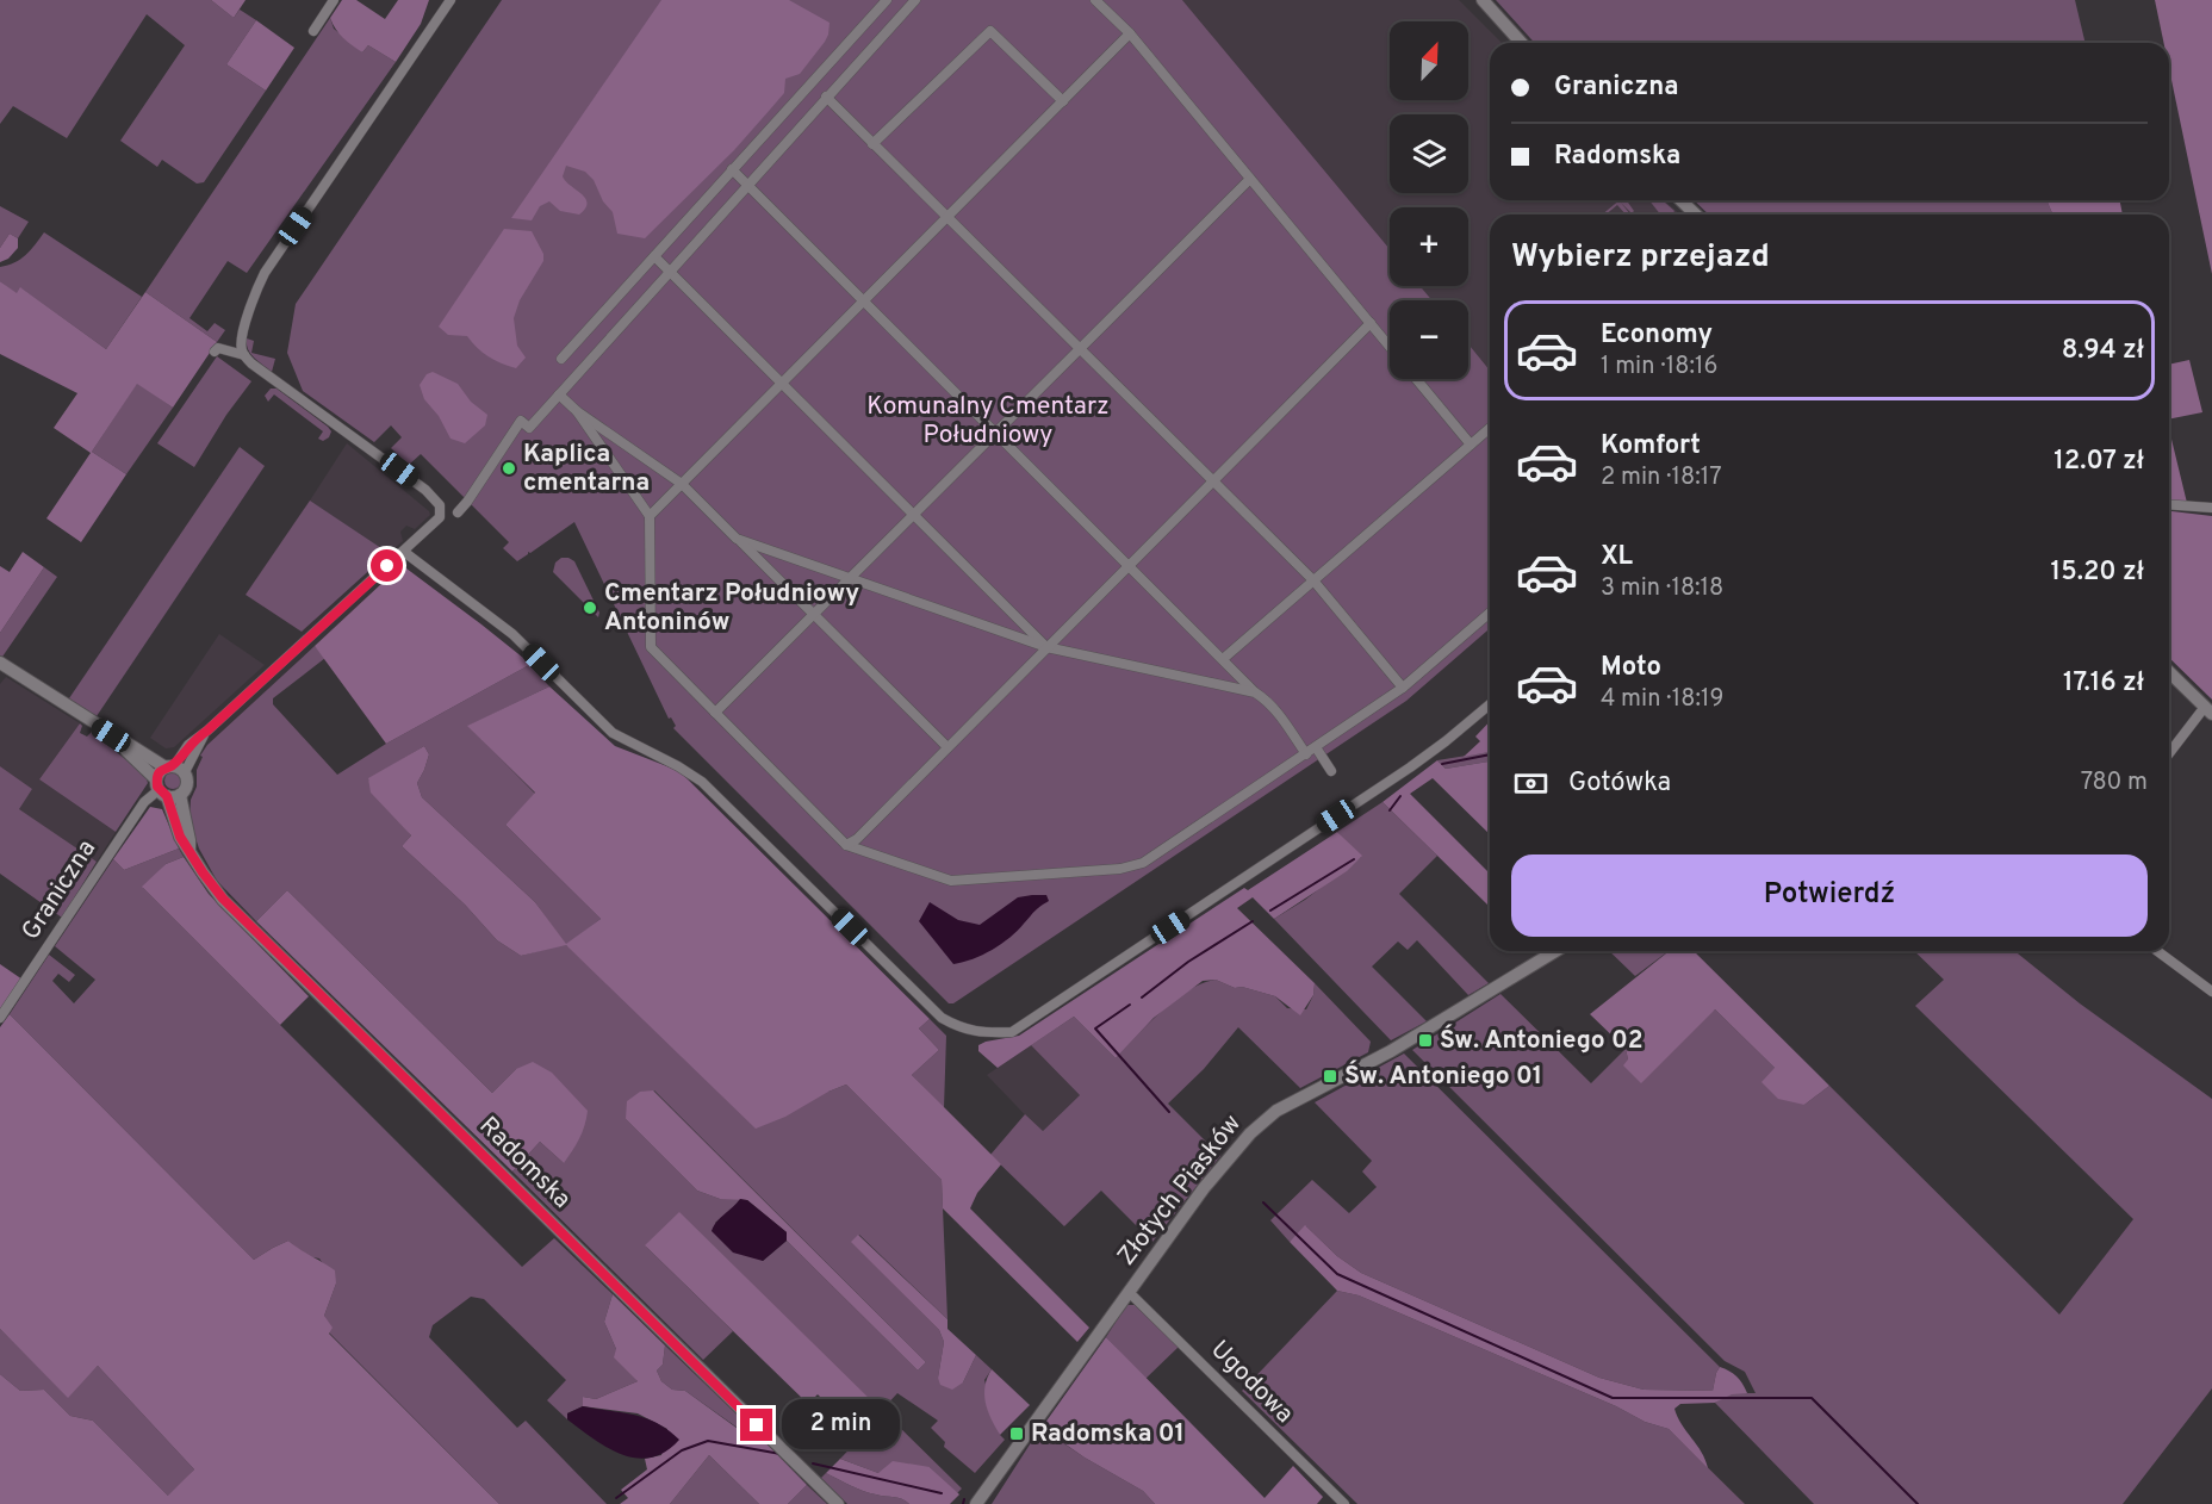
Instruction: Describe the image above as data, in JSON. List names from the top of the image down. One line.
{"streets":{"street":["Graniczna","Radomska","Złotych Piasków","Ugodowa"]},"crossings":[["Graniczna","Radomska"],["Złotych Piasków","Ugodowa"]],"parks":["Komunalny Cmentarz Południowy"],"places":{"other":["Kaplica cmentarna","Cmentarz Południowy Antoninów"],"transit":["Św. Antoniego 02","Św. Antoniego 01","Radomska 01"]},"north":"top right","page":{"map_buttons":["+","−"],"banner":["Graniczna","Radomska"],"heading":"Wybierz przejazd","list":[{"name":"Economy","note":"1 min · 18:16","value":"8.94 zł"},{"name":"Komfort","note":"2 min · 18:17","value":"12.07 zł"},{"name":"XL","note":"3 min · 18:18","value":"15.20 zł"},{"name":"Moto","note":"4 min · 18:19","value":"17.16 zł"}],"pay":["Gotówka","780 m"],"buttons":"Potwierdź","bubble":"2 min"}}
